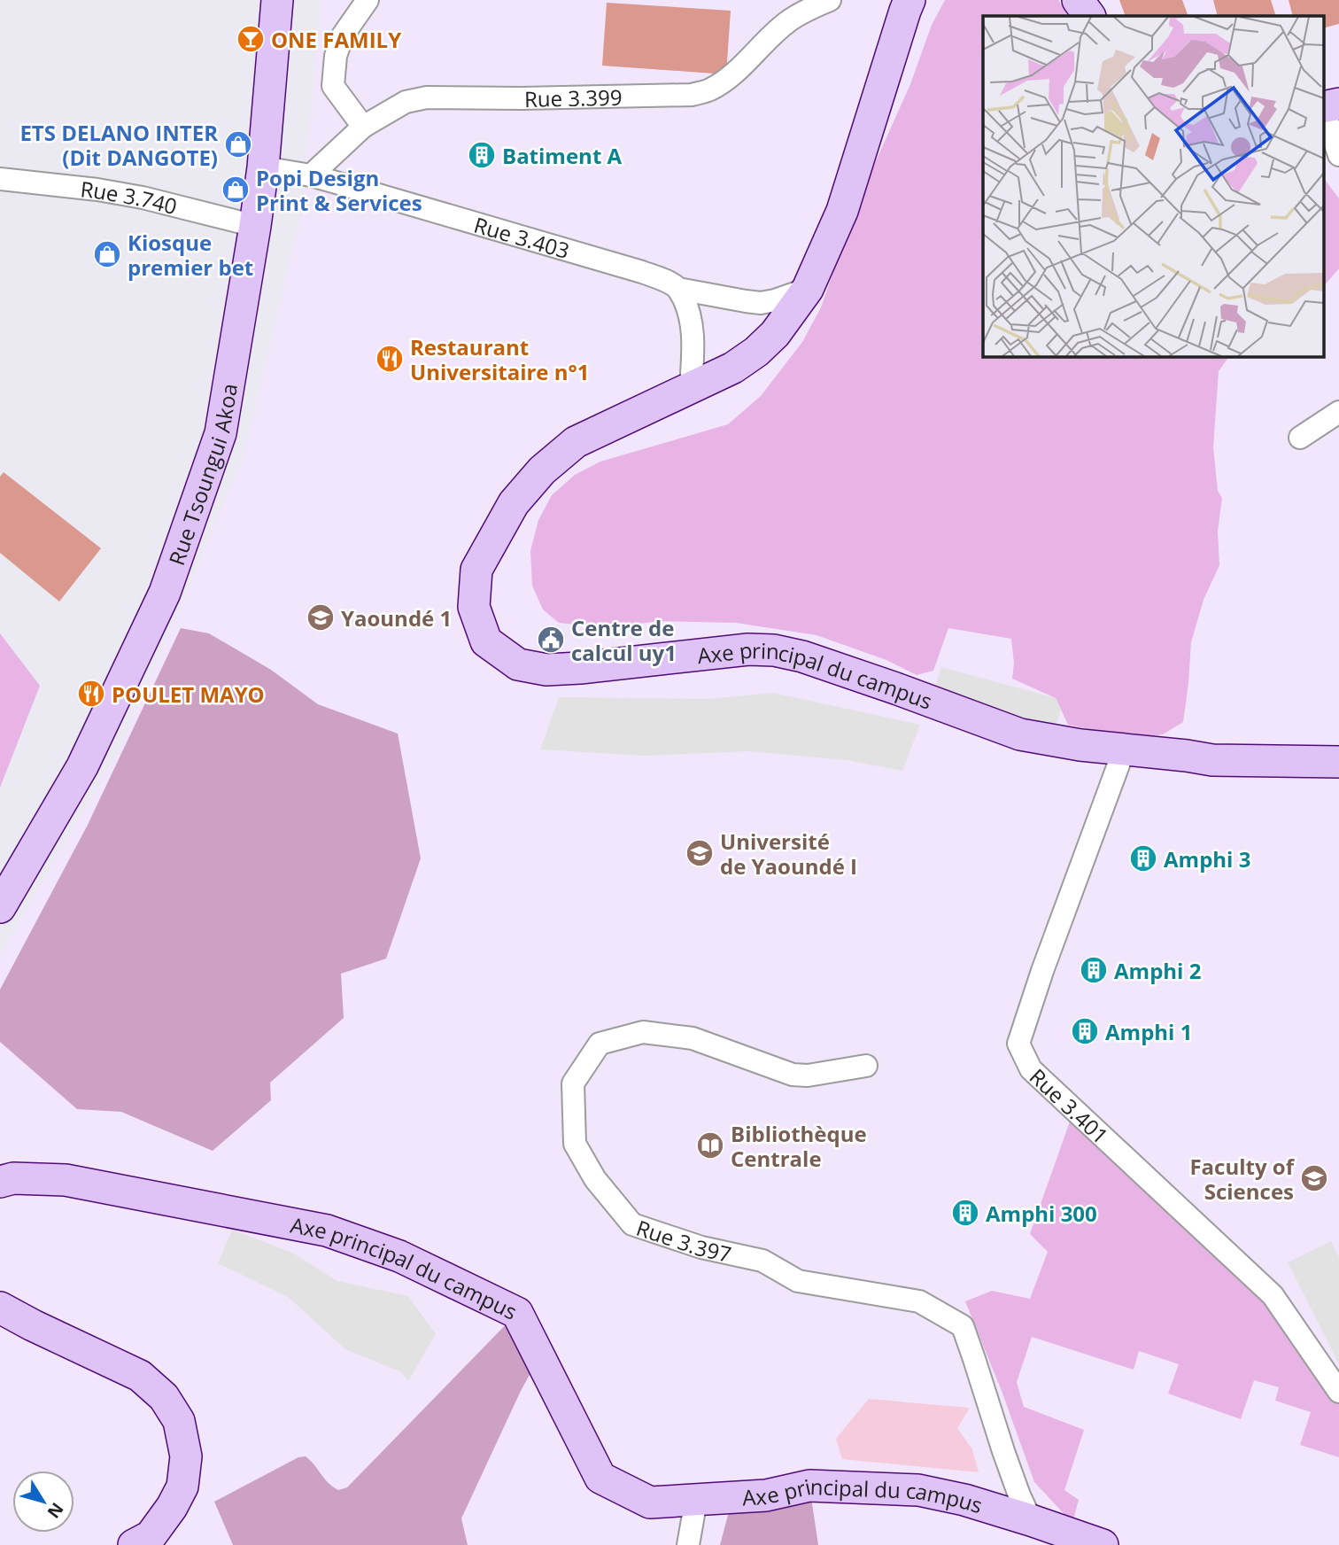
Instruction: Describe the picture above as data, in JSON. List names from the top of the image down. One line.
{"streets":{"street":["Rue 3.399","Rue 3.740","Rue 3.403","Rue Tsoungui Akoa","Axe principal du campus","Rue 3.401","Rue 3.397"]},"crossings":[["Rue 3.399","Rue 3.403"],["Rue 3.740","Rue Tsoungui Akoa"],["Rue 3.403","Rue Tsoungui Akoa"],["Rue 3.403","Axe principal du campus"],["Axe principal du campus","Rue 3.401"],["Axe principal du campus","Rue 3.397"]],"places":{"bar":["ONE FAMILY"],"shop":["ETS DELANO INTER (Dit DANGOTE)","Popi Design Print & Services","Kiosque premier bet"],"building":["Batiment A","Amphi 3","Amphi 2","Amphi 1","Amphi 300"],"restaurant":["Restaurant Universitaire n°1","POULET MAYO"],"school or university":["Yaoundé 1","Université de Yaoundé I","Faculty of Sciences"],"public building":["Centre de calcul uy1"],"library":["Bibliothèque Centrale"]},"north":"bottom right"}
